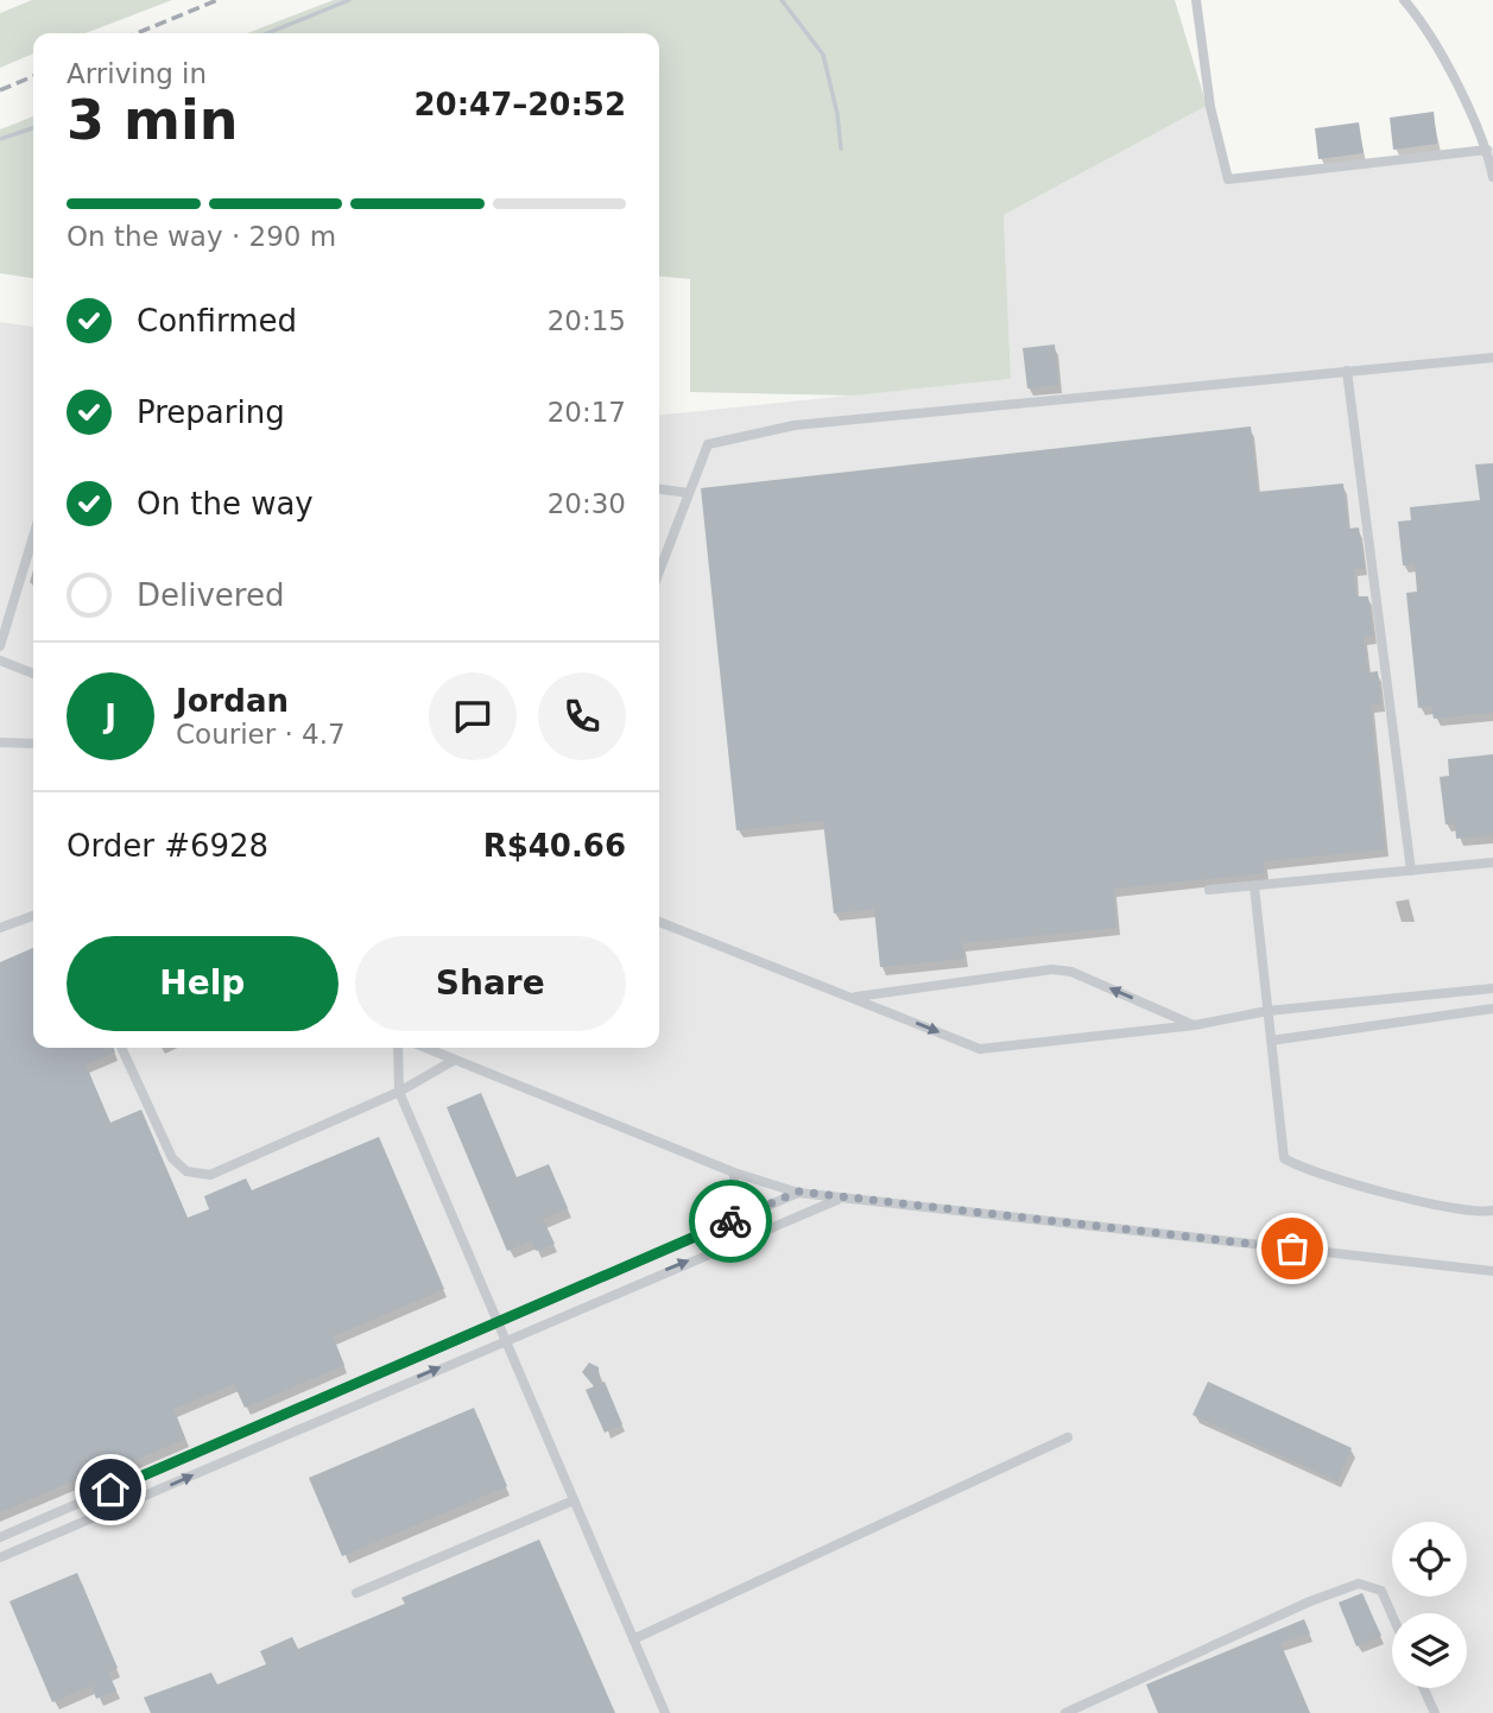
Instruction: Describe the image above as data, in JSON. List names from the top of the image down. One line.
{"page":{"heading":["3 min","Arriving in","20:47–20:52"],"panel":["Jordan","Courier · 4.7","Order #6928","R$40.66"],"bar":"On the way · 290 m","list":[["Confirmed","20:15"],["Preparing","20:17"],["On the way","20:30"],"Delivered"],"round":"J","buttons":["Help","Share"]}}
